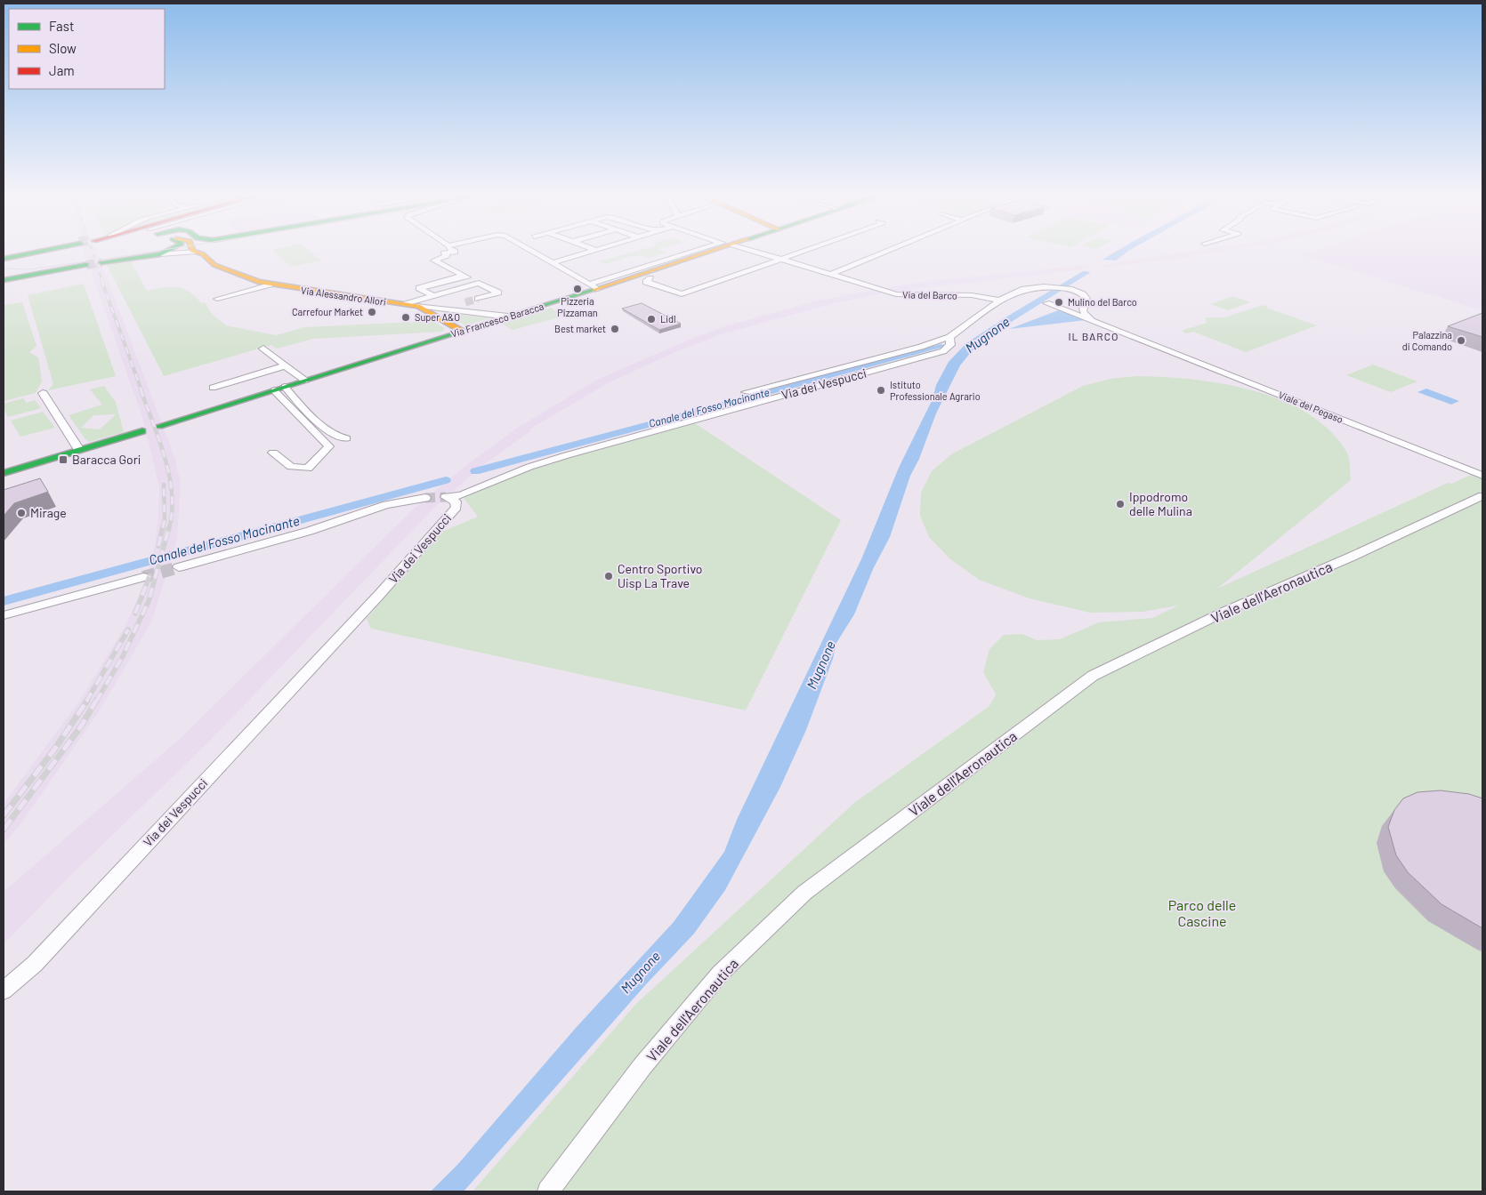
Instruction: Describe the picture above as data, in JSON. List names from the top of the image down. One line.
{"streets":{"main road":["Via Alessandro Allori","Via Francesco Baracca"],"street":["Via del Barco","Via dei Vespucci","Viale del Pegaso","Viale dell'Aeronautica"]},"crossings":[["Via del Barco","Via dei Vespucci"],["Via Alessandro Allori","Via Francesco Baracca"],["Via dei Vespucci","Viale del Pegaso"]],"districts":["IL BARCO"],"water":["Mugnone","Canale del Fosso Macinante"],"parks":["Parco delle Cascine"],"places":{"other":["Pizzeria Pizzaman","Mulino del Barco","Carrefour Market","Super A&O","Lidl","Best market","Palazzina di Comando","Istituto Professionale Agrario","Ippodromo delle Mulina","Mirage","Centro Sportivo Uisp La Trave"],"transit":["Baracca Gori"]},"legend":["Fast","Slow","Jam"]}
